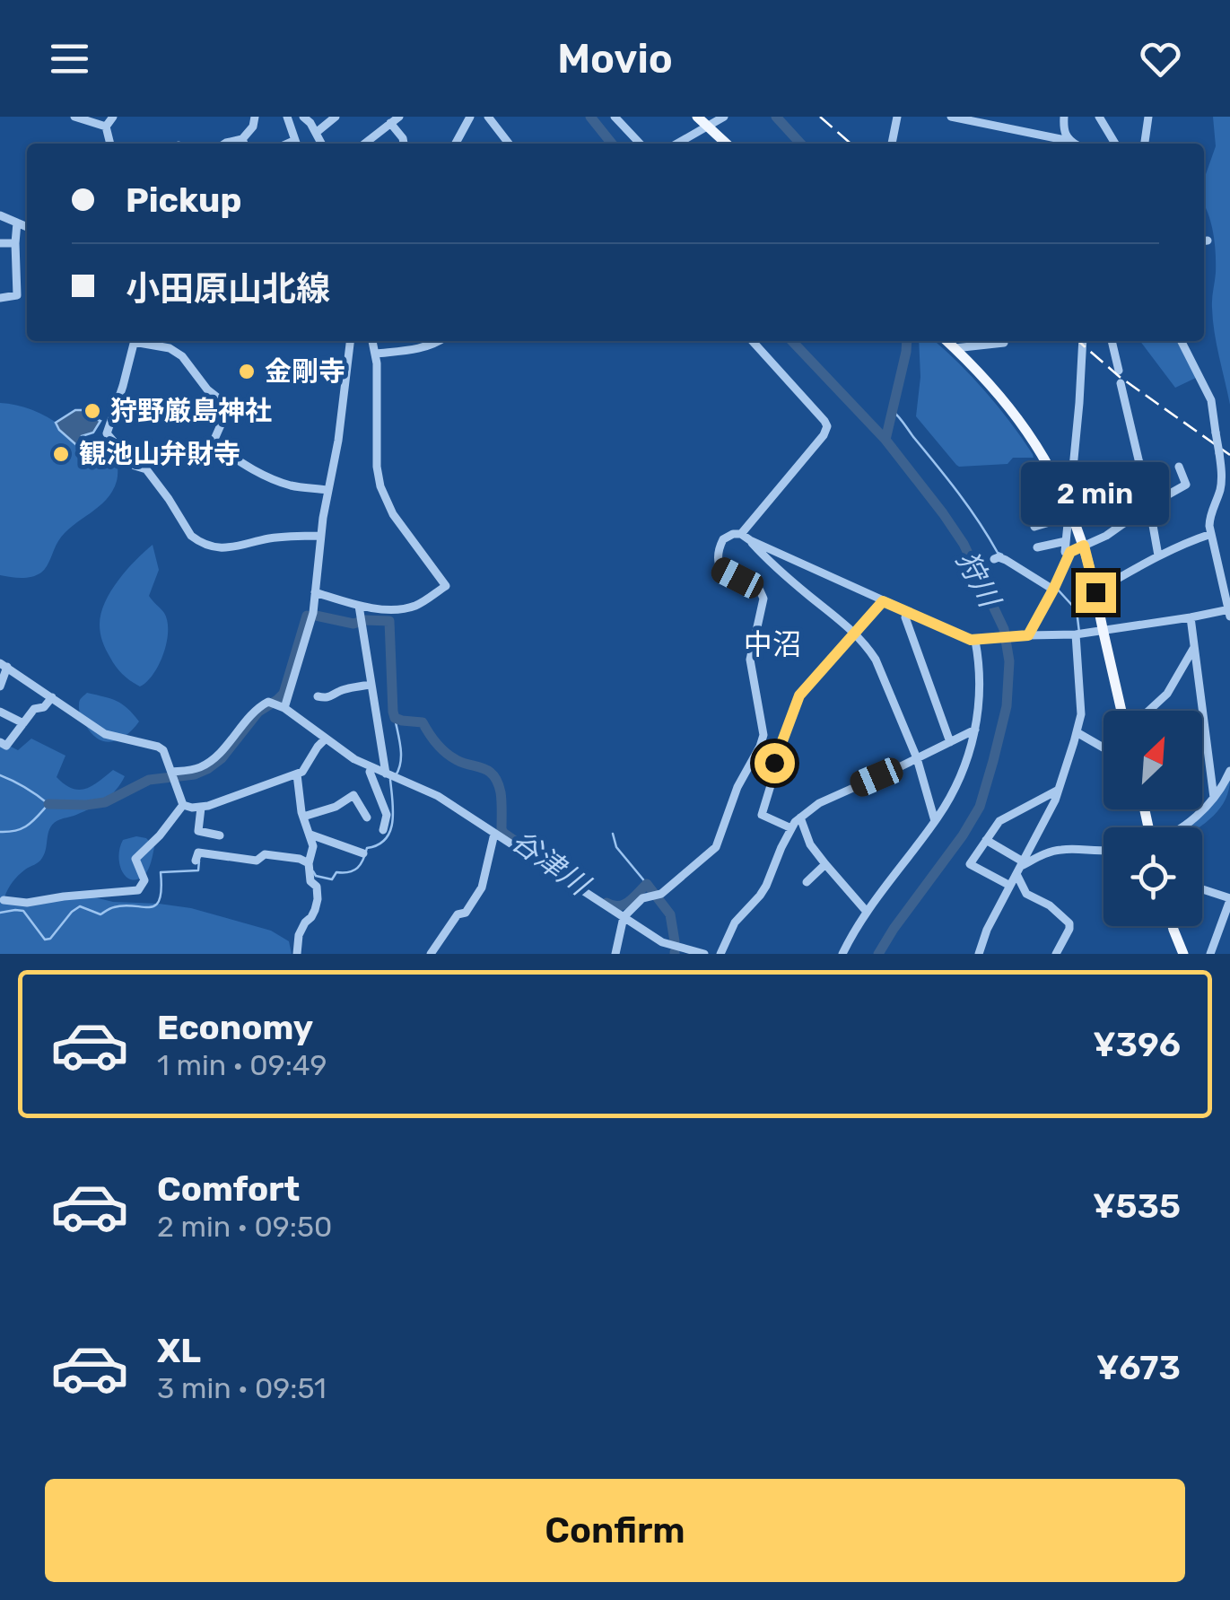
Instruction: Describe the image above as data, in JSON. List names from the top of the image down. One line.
{"districts":["中沼"],"water":["狩川","谷津川"],"places":["金剛寺","狩野厳島神社","観池山弁財寺"],"north":"top right","page":{"header":"Movio","banner":["Pickup","小田原山北線"],"bubble":"2 min","list":[{"name":"Economy","note":"1 min · 09:49","value":"¥396"},{"name":"Comfort","note":"2 min · 09:50","value":"¥535"},{"name":"XL","note":"3 min · 09:51","value":"¥673"}],"buttons":"Confirm"}}
